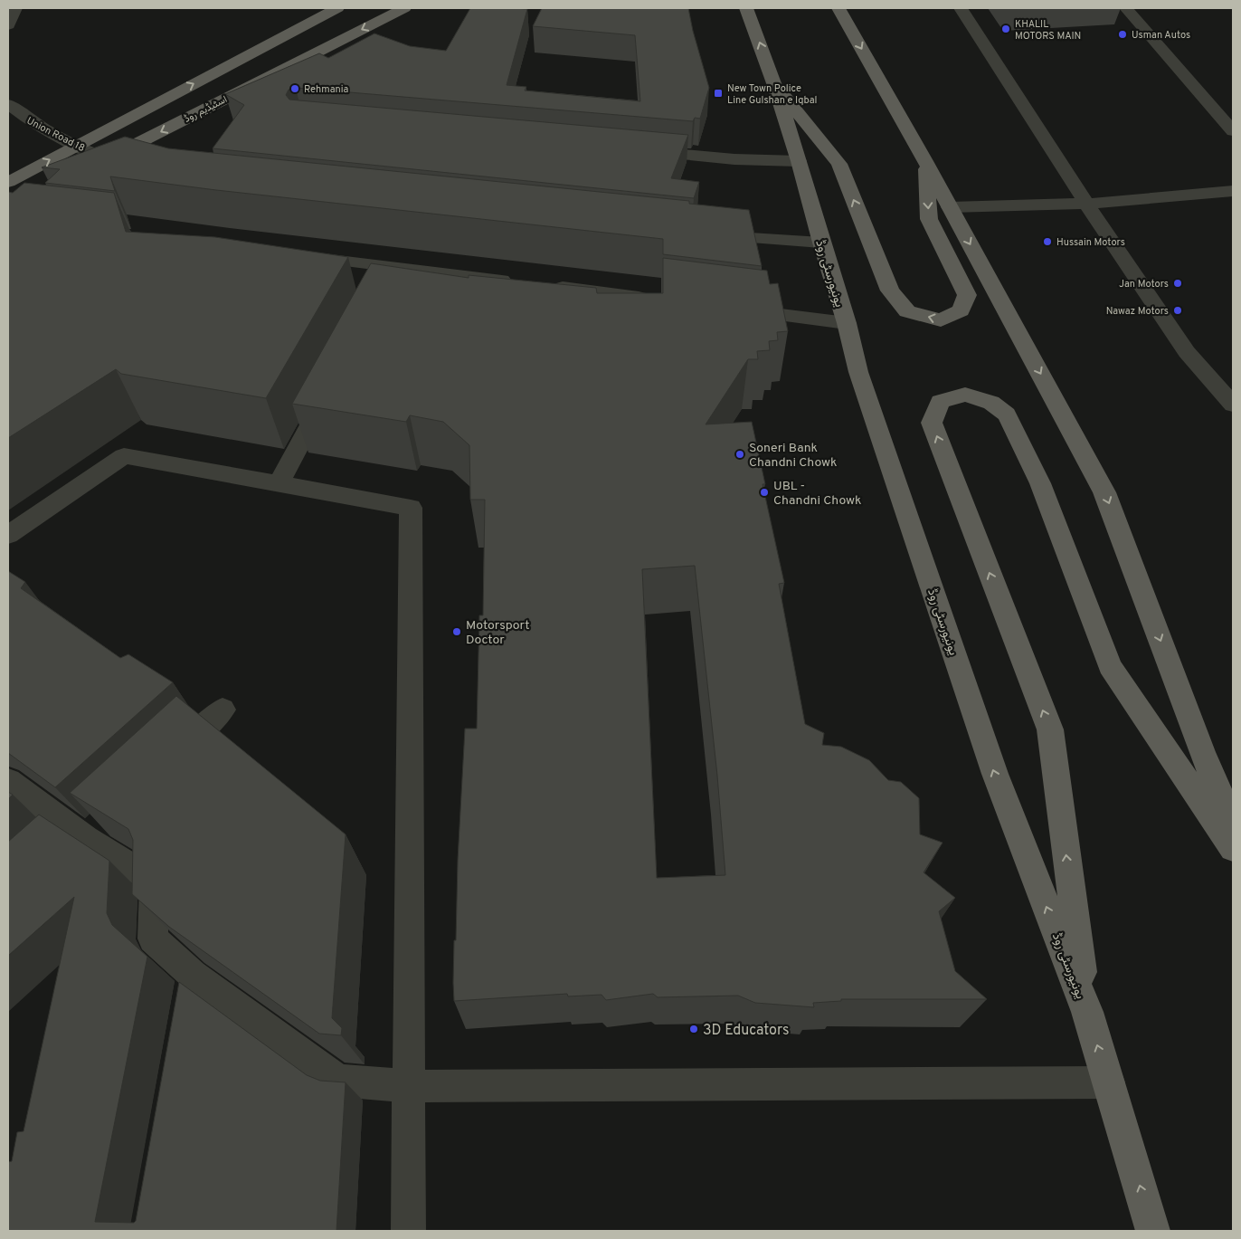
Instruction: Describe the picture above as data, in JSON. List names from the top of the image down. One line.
{"streets":{"main road":["اسٹیڈیم روڈ","یونیورسٹی روڈ"],"street":["Union Road 18"]},"crossings":[["اسٹیڈیم روڈ","Union Road 18"]],"places":{"other":["KHALIL MOTORS MAIN","Usman Autos","Rehmania","Hussain Motors","Jan Motors","Nawaz Motors","Soneri Bank Chandni Chowk","UBL - Chandni Chowk","Motorsport Doctor","3D Educators"],"transit":["New Town Police Line Gulshan e Iqbal"]}}
